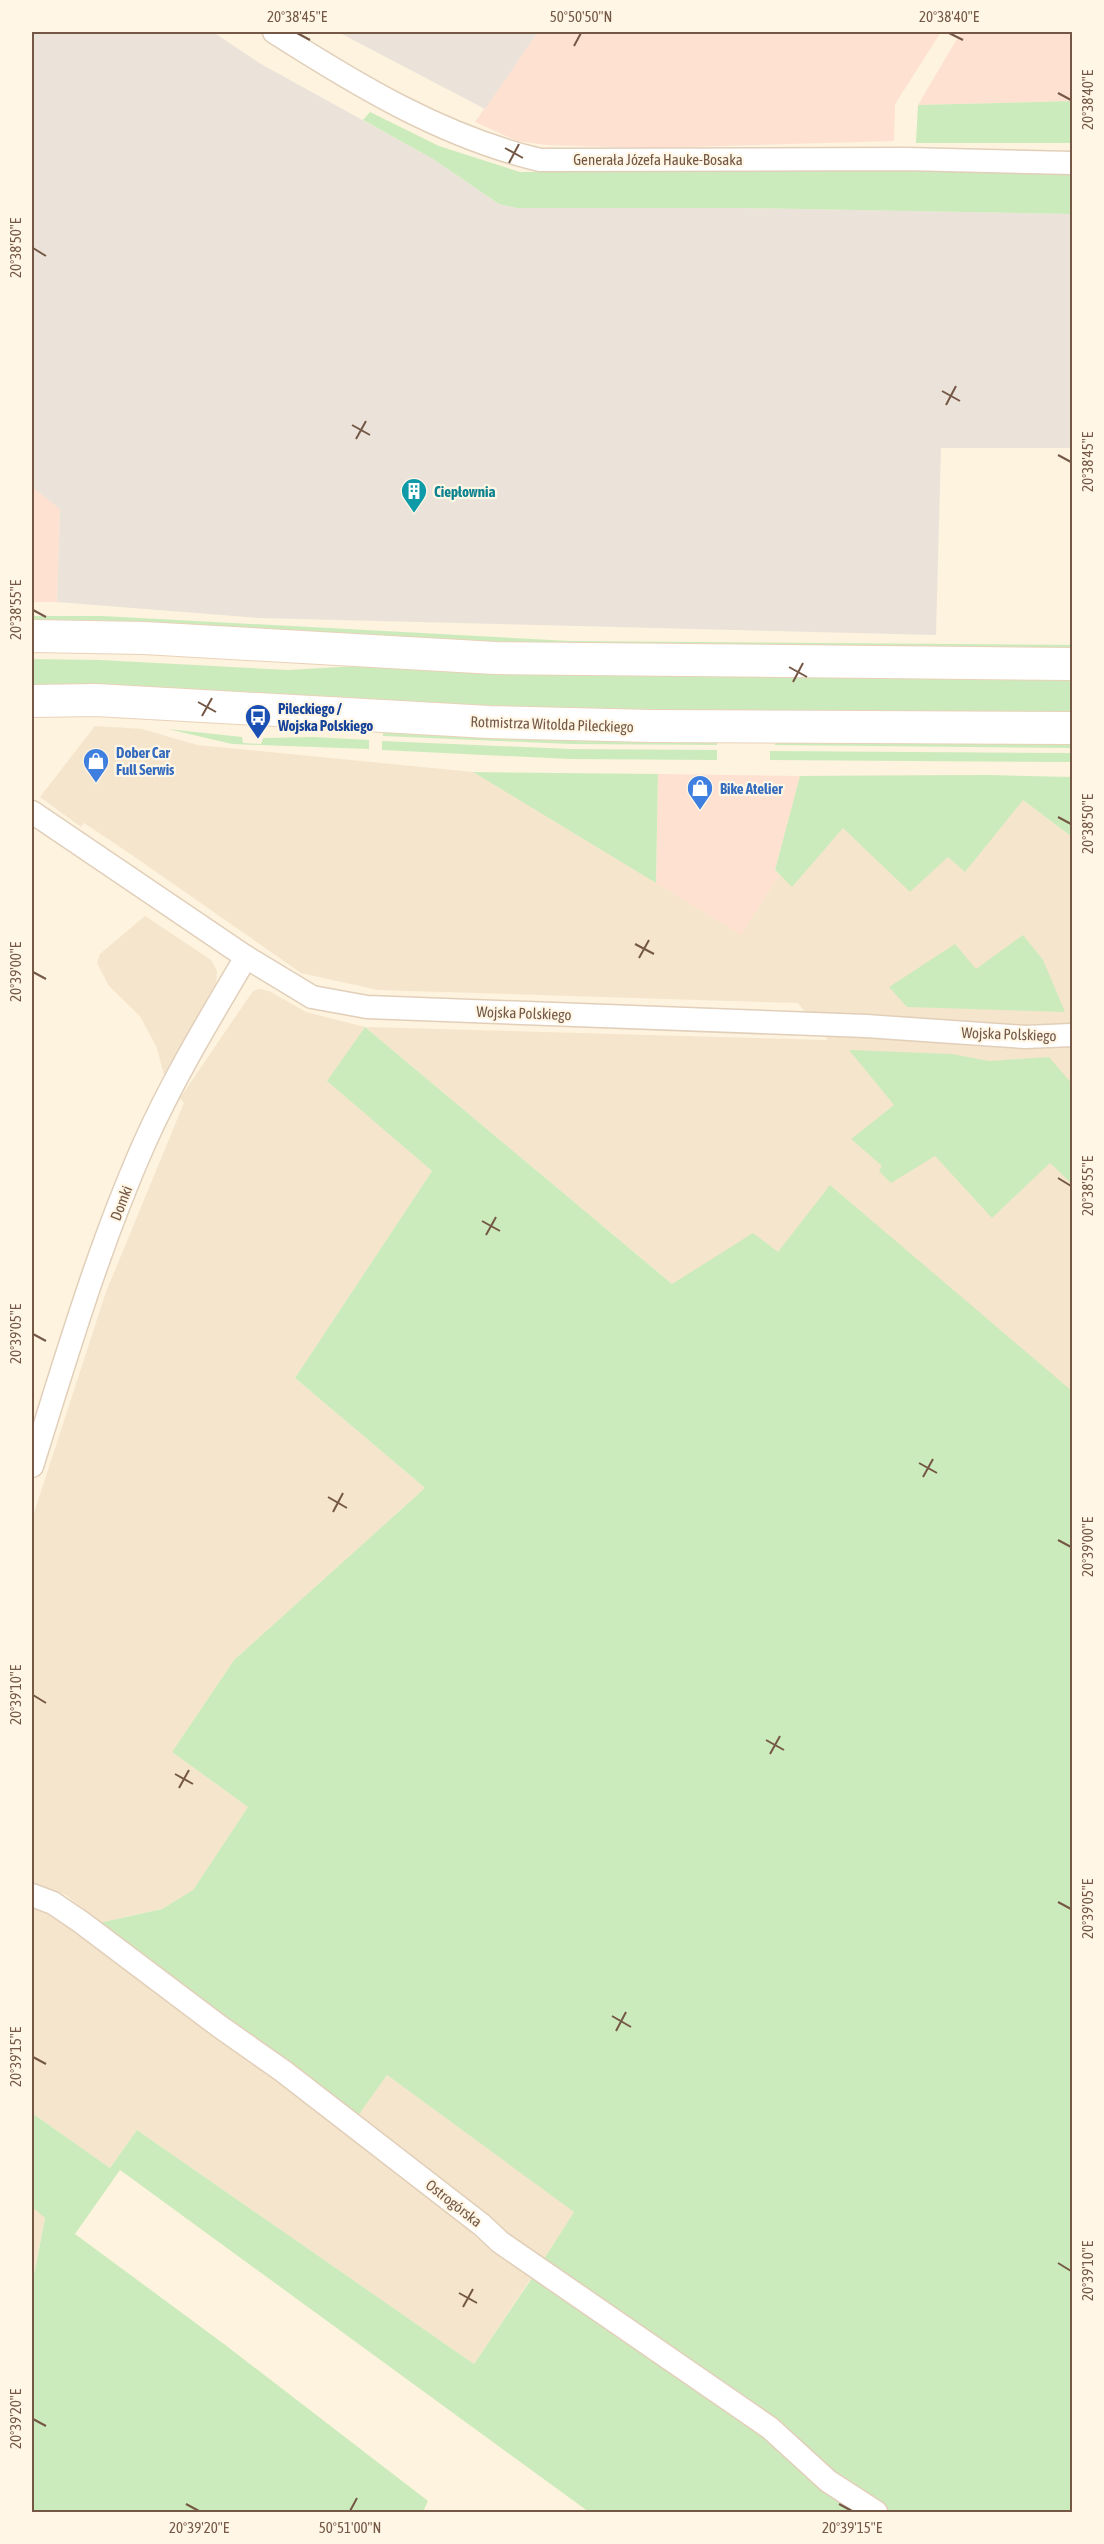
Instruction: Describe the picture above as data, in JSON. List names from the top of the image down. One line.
{"streets":{"main road":["Rotmistrza Witolda Pileckiego"],"street":["Generała Józefa Hauke-Bosaka","Wojska Polskiego","Domki","Ostrogórska"]},"crossings":[["Wojska Polskiego","Domki"]],"places":{"building":["Ciepłownia"],"bus stop":["Pileckiego / Wojska Polskiego"],"shop":["Dober Car Full Serwis","Bike Atelier"]},"coordinates":["20°38'45\"E","50°50'50\"N","20°38'40\"E","20°38'50\"E","20°38'55\"E","20°39'00\"E","20°39'05\"E","20°39'10\"E","20°39'15\"E","20°39'20\"E","50°51'00\"N"]}
